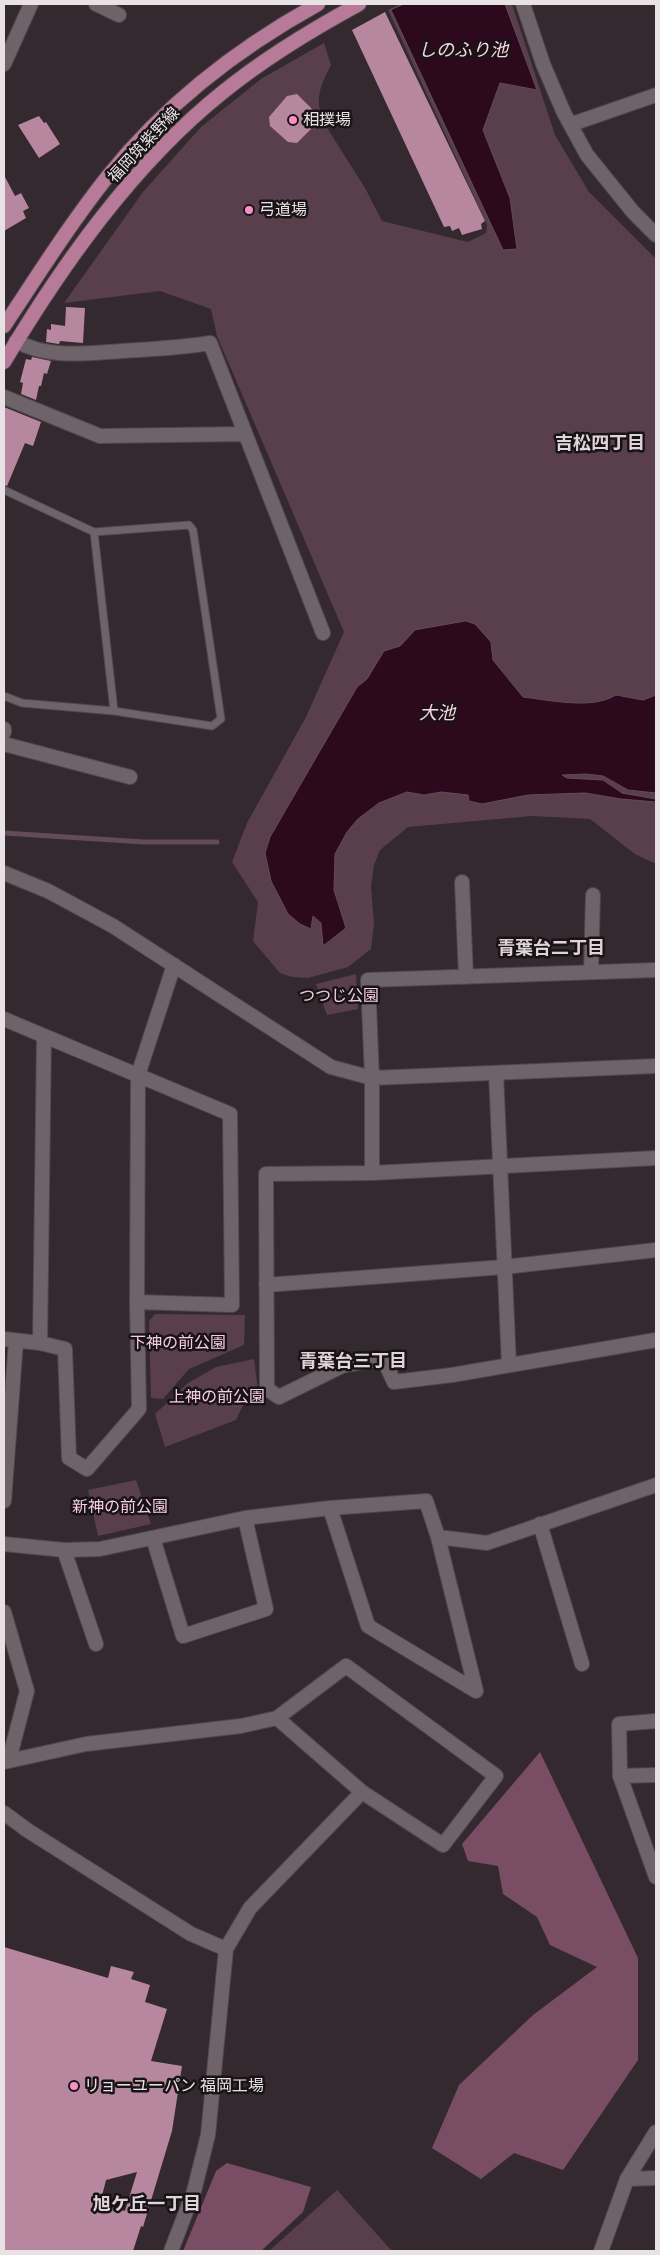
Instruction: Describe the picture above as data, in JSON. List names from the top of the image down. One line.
{"streets":{"main road":["福岡筑紫野線"]},"districts":["吉松四丁目","青葉台二丁目","青葉台三丁目","旭ケ丘一丁目"],"water":["しのふり池","大池"],"parks":["つつじ公園","下神の前公園","上神の前公園","新神の前公園"],"places":["相撲場","弓道場","リョーユーパン 福岡工場"]}
